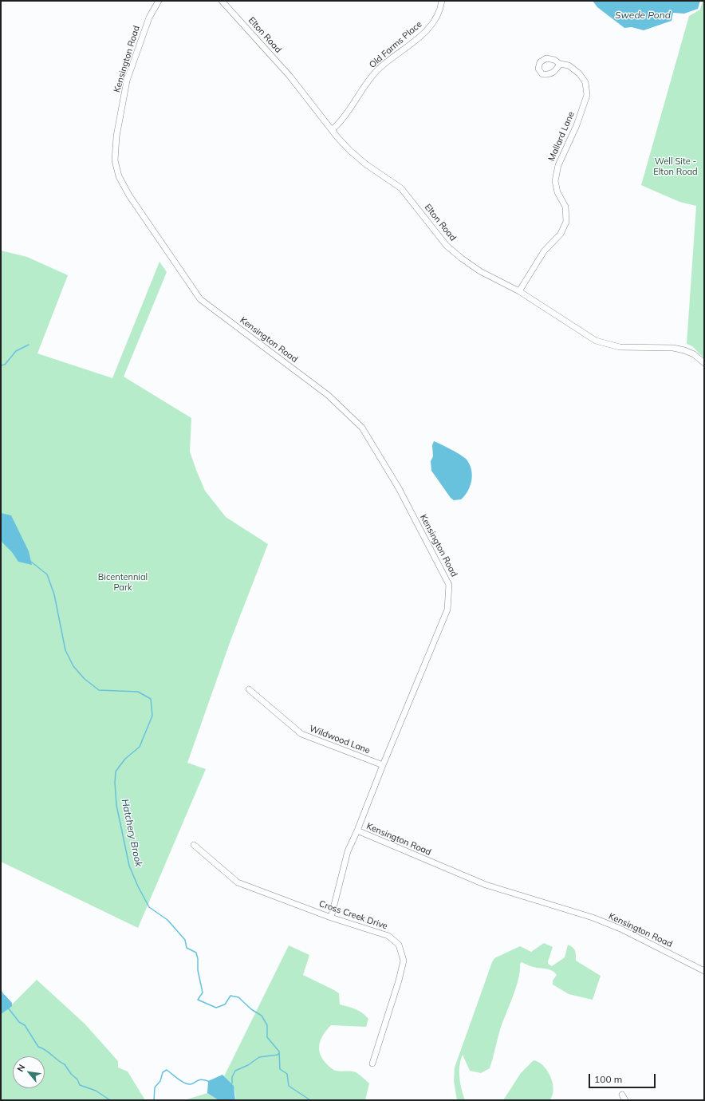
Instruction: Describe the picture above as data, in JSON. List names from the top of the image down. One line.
{"streets":{"street":["Elton Road","Old Farms Place","Kensington Road","Mallard Lane","Wildwood Lane","Cross Creek Drive"]},"crossings":[["Elton Road","Old Farms Place"],["Elton Road","Mallard Lane"],["Kensington Road","Wildwood Lane"]],"water":["Swede Pond","Hatchery Brook"],"parks":["Well Site - Elton Road","Bicentennial Park"],"scale_bar":"100 m","north":"top left"}
